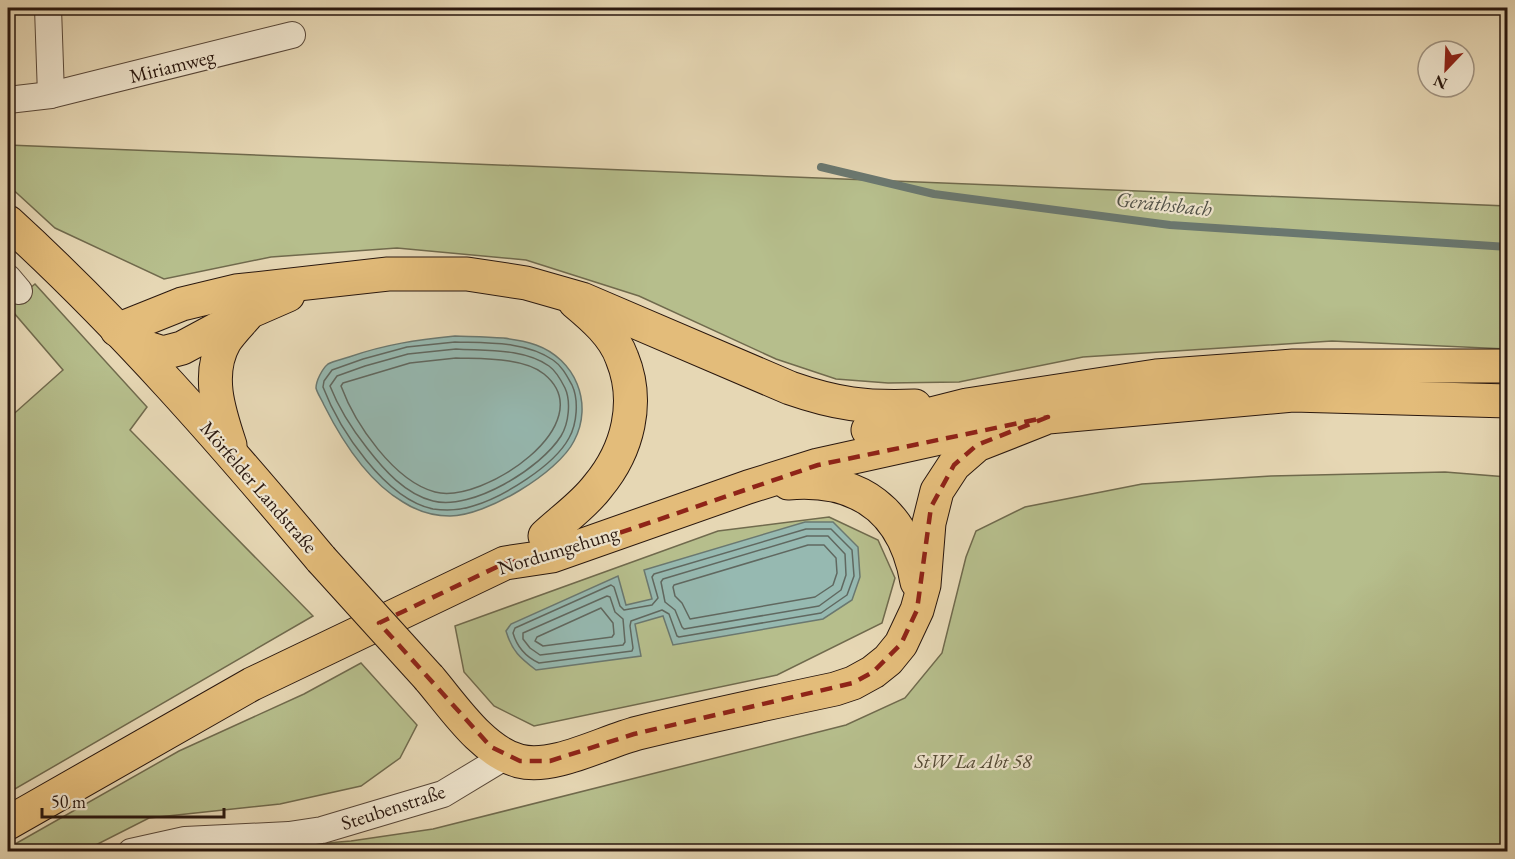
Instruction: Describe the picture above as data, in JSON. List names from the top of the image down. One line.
{"streets":{"main road":["Mörfelder Landstraße","Nordumgehung"],"street":["Miriamweg","Steubenstraße"]},"crossings":[["Mörfelder Landstraße","Steubenstraße"]],"water":["Geräthsbach"],"parks":["StW La Abt 58"],"scale_bar":"50 m","north":"bottom left"}
